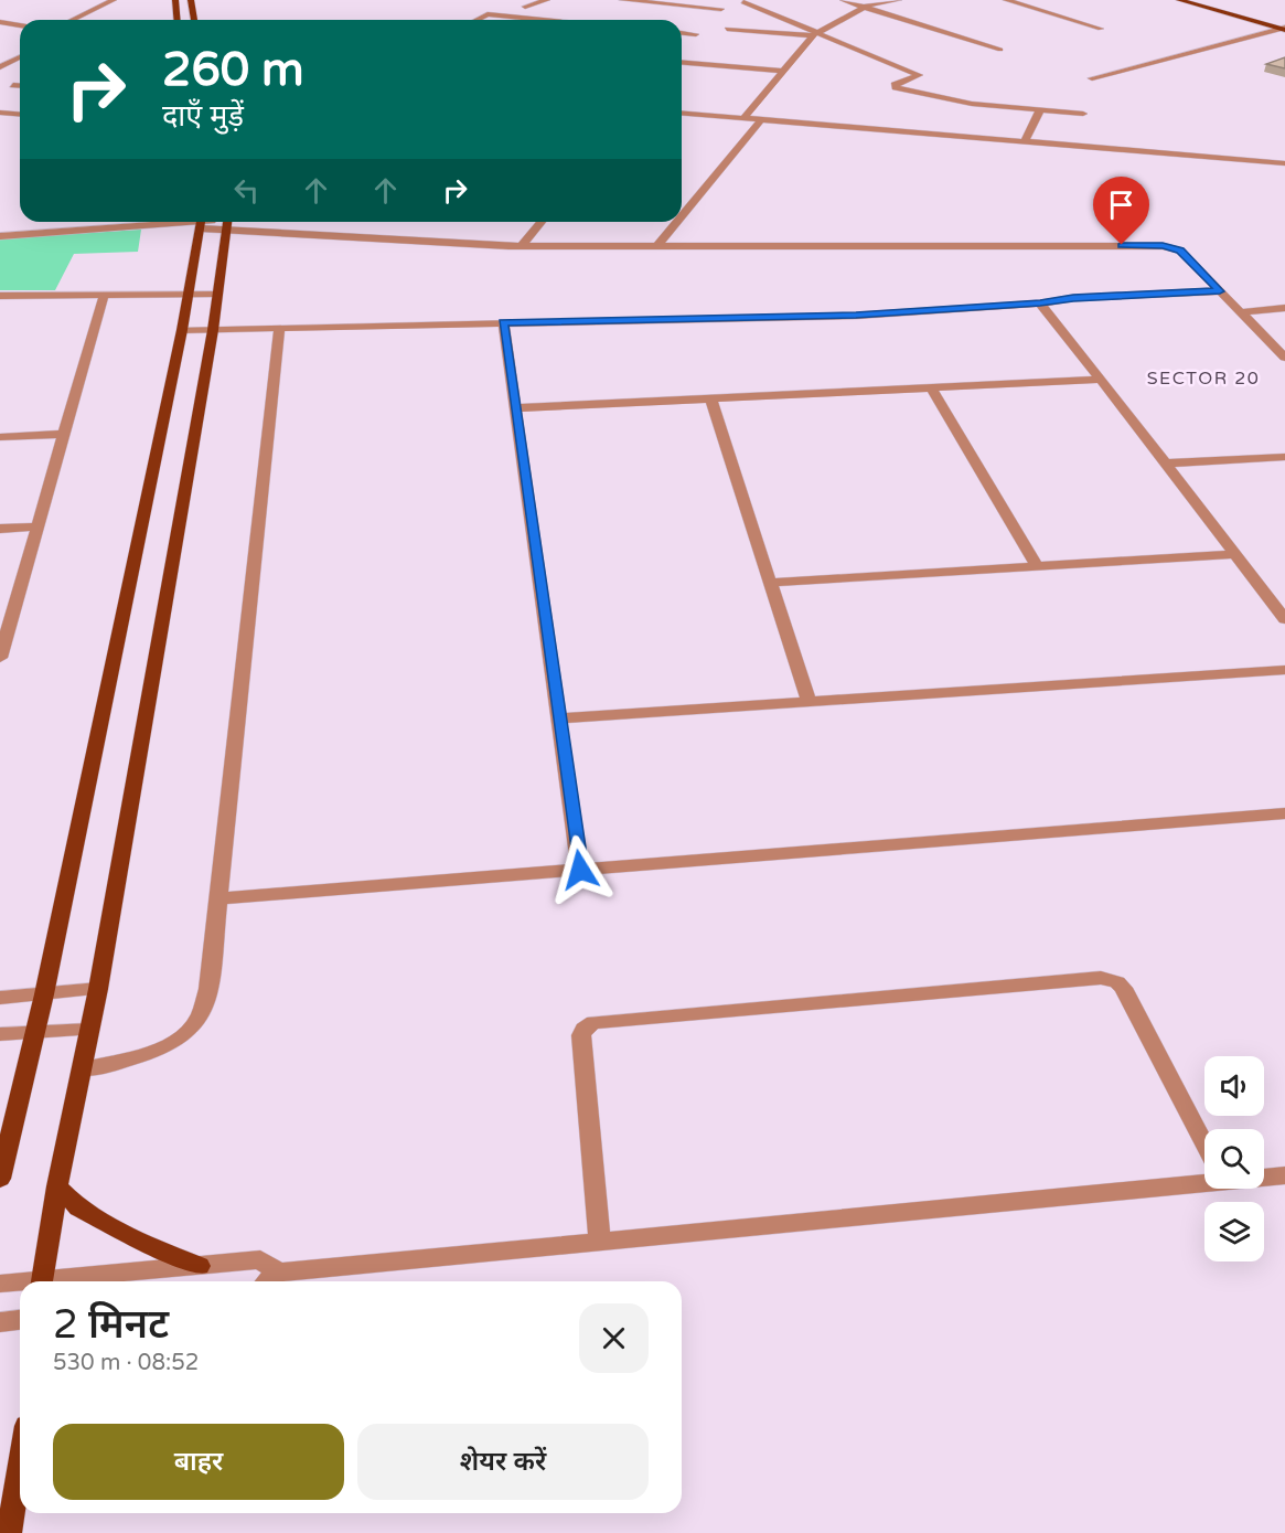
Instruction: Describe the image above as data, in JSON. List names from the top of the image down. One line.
{"districts":["SECTOR 20"],"page":{"turn":["260 m","दाएँ मुड़ें"],"heading":["2 मिनट","530 m · 08:52"],"buttons":["बाहर","शेयर करें"]}}
